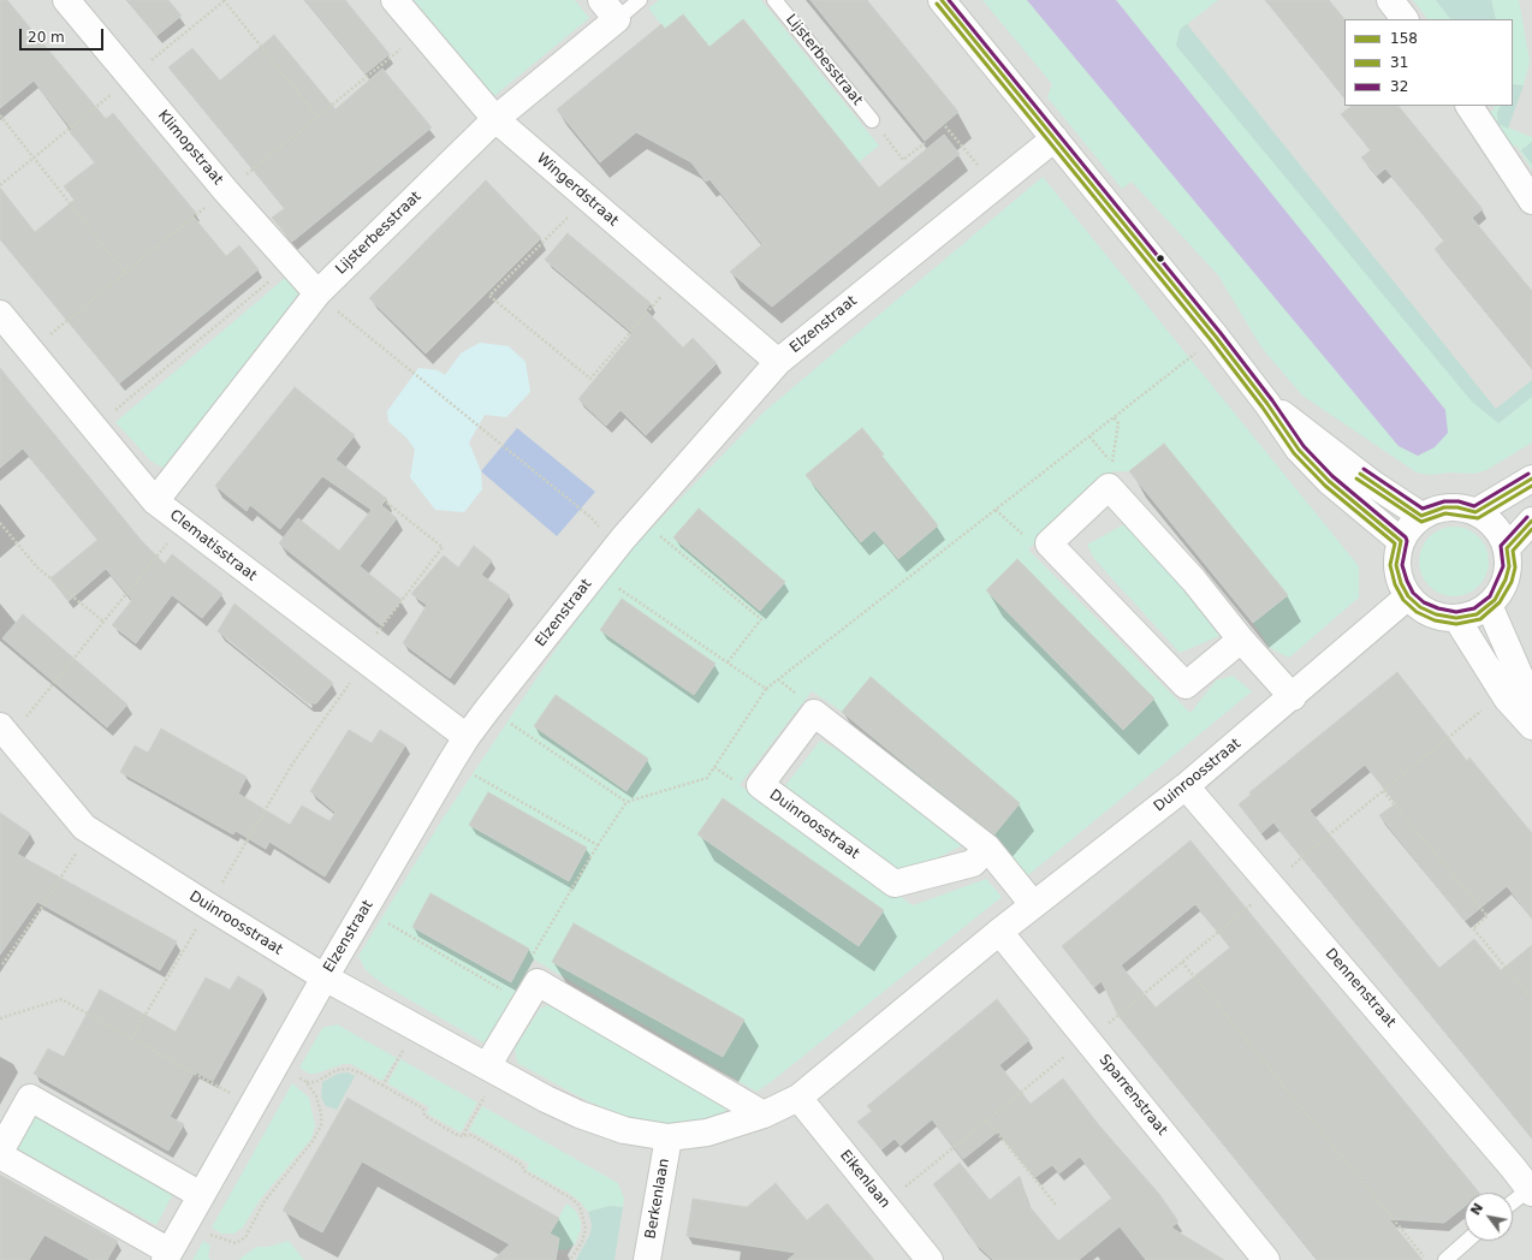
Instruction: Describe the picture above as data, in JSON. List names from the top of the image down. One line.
{"streets":{"street":["Lijsterbesstraat","Klimopstraat","Wingerdstraat","Elzenstraat","Clematisstraat","Duinroosstraat","Dennenstraat","Sparrenstraat","Eikenlaan","Berkenlaan"]},"crossings":[["Lijsterbesstraat","Klimopstraat"],["Lijsterbesstraat","Wingerdstraat"],["Lijsterbesstraat","Clematisstraat"],["Wingerdstraat","Elzenstraat"],["Elzenstraat","Clematisstraat"],["Elzenstraat","Duinroosstraat"],["Duinroosstraat","Dennenstraat"],["Duinroosstraat","Sparrenstraat"],["Duinroosstraat","Eikenlaan"],["Duinroosstraat","Berkenlaan"]],"lines":["transit line 158","transit line 32","transit line 31"],"legend":["158","31","32"],"scale_bar":"20 m","north":"top left"}
